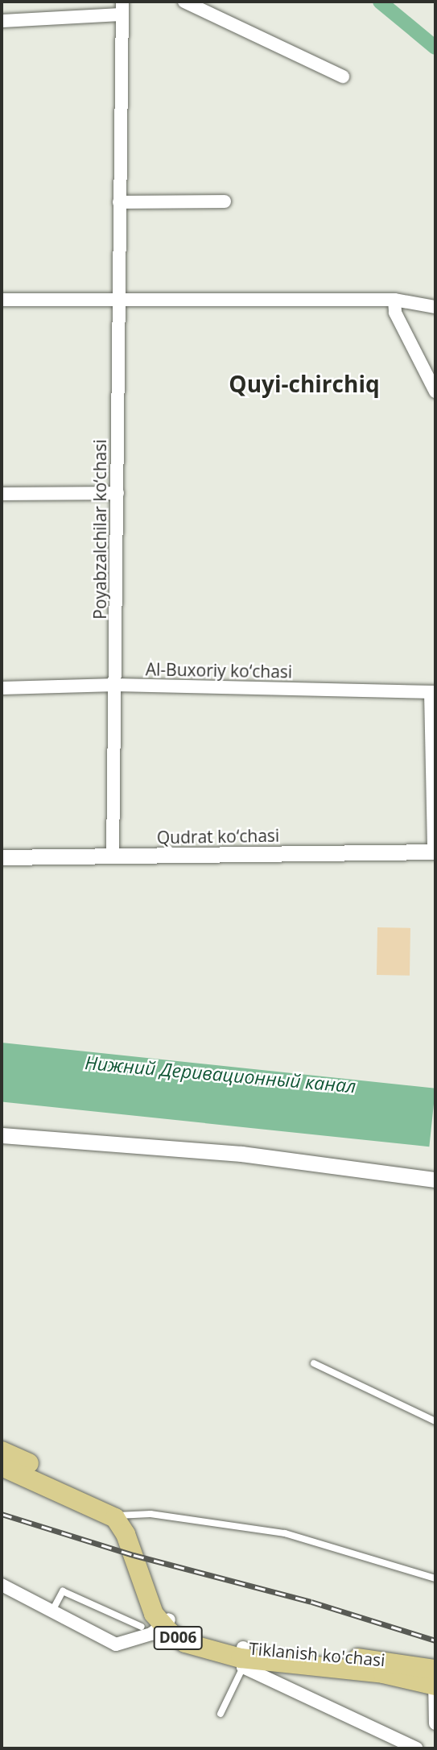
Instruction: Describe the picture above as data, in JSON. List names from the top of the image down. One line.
{"streets":{"main road":["D006"],"street":["Poyabzalchilar ko‘chasi","Al-Buxoriy ko‘chasi","Qudrat ko‘chasi"]},"crossings":[["Poyabzalchilar ko‘chasi","Al-Buxoriy ko‘chasi"],["Poyabzalchilar ko‘chasi","Qudrat ko‘chasi"]],"districts":["Quyi-chirchiq"],"water":["Нижний Деривационный канал"]}
